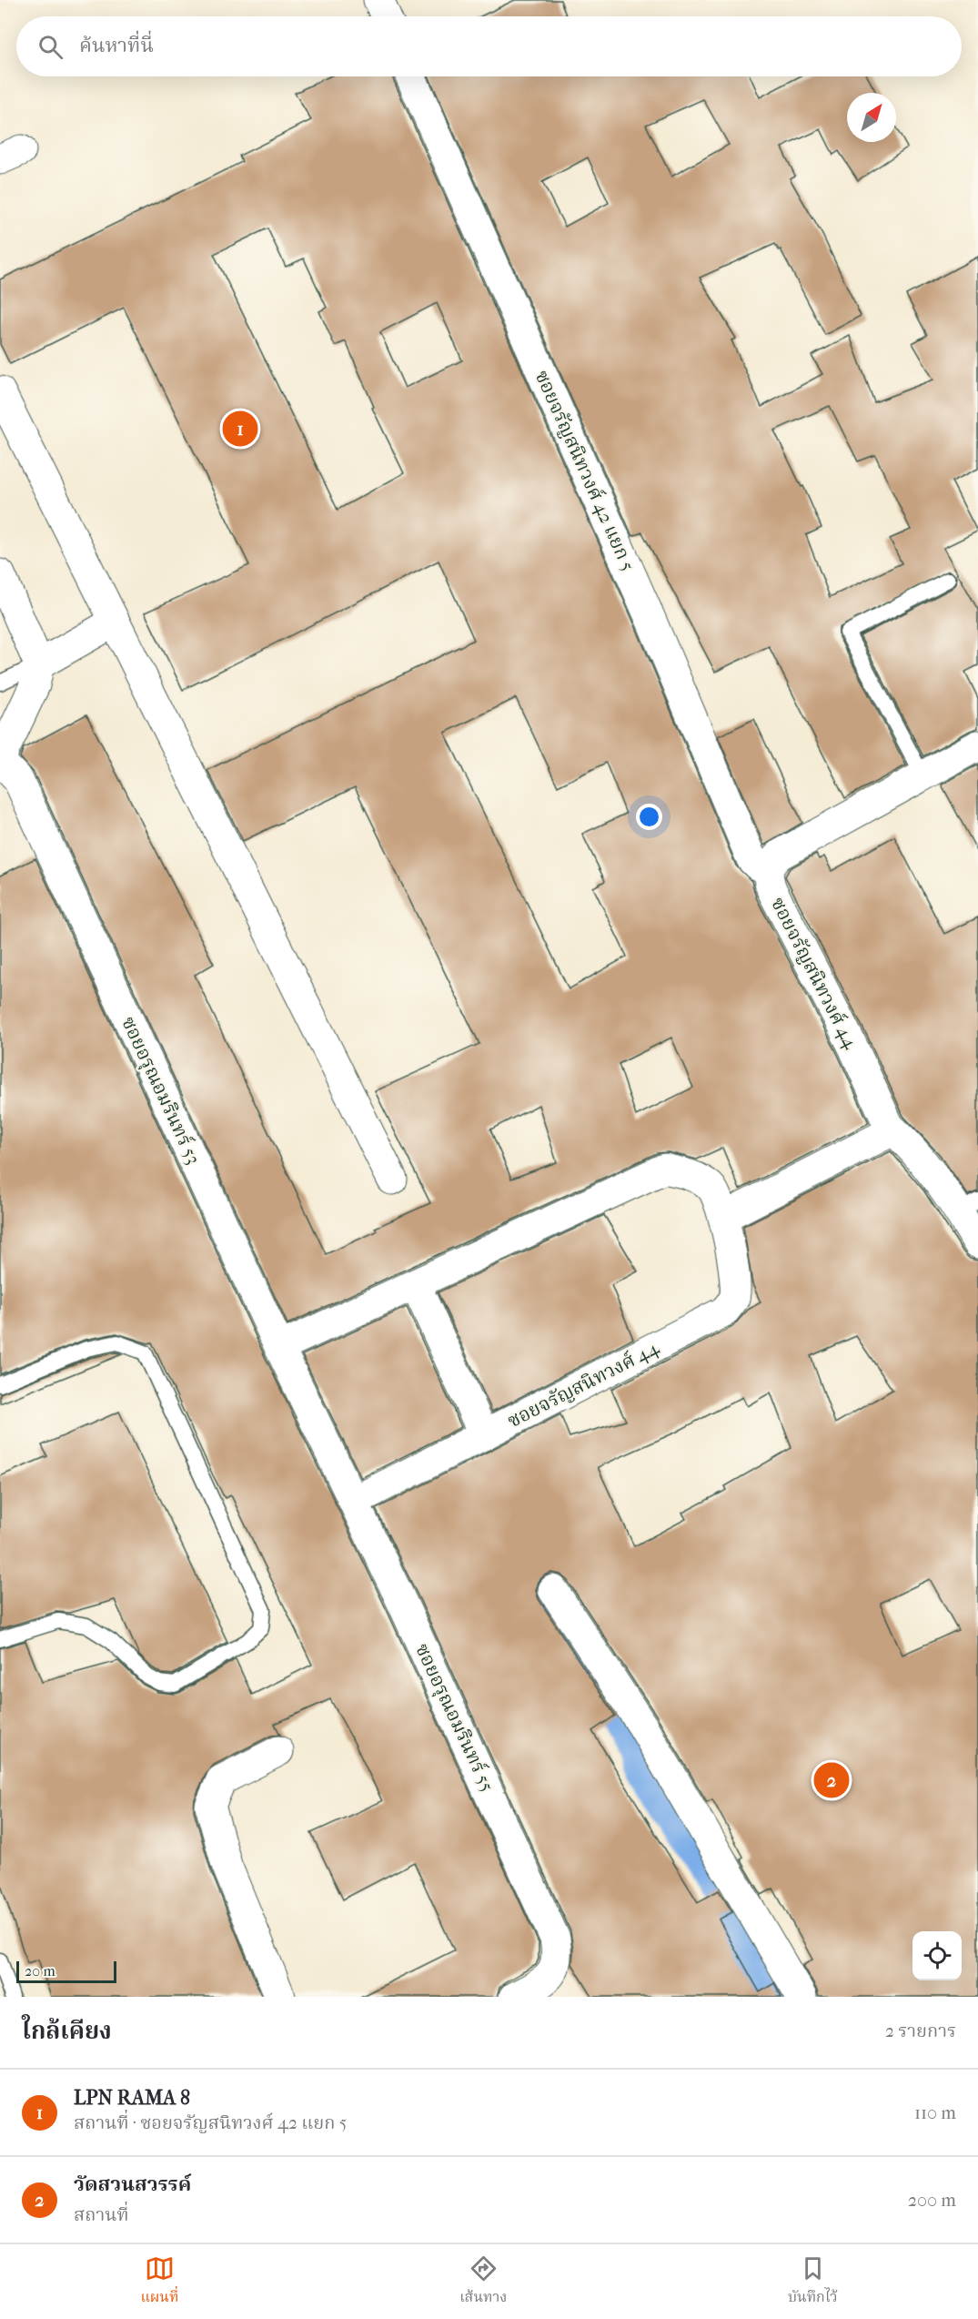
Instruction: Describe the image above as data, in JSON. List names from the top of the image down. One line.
{"streets":{"street":["ซอยจรัญสนิทวงศ์ 42 แยก 5","ซอยจรัญสนิทวงศ์ 44","ซอยอรุณอมรินทร์ 53","ซอยอรุณอมรินทร์ 55"]},"crossings":[["ซอยจรัญสนิทวงศ์ 42 แยก 5","ซอยจรัญสนิทวงศ์ 44"],["ซอยจรัญสนิทวงศ์ 44","ซอยอรุณอมรินทร์ 53"],["ซอยจรัญสนิทวงศ์ 44","ซอยอรุณอมรินทร์ 55"],["ซอยอรุณอมรินทร์ 53","ซอยอรุณอมรินทร์ 55"]],"scale_bar":"20 m","north":"top right","page":{"search":"ค้นหาที่นี่","pins":["1","2"],"scale":"20 m","heading":["ใกล้เคียง","2 รายการ"],"list":[{"mark":"1","name":"LPN RAMA 8","note":"สถานที่ · ซอยจรัญสนิทวงศ์ 42 แยก 5","value":"110 m"},{"mark":"2","name":"วัดสวนสวรรค์","note":"สถานที่","value":"200 m"}],"nav":["แผนที่","เส้นทาง","บันทึกไว้"]}}
